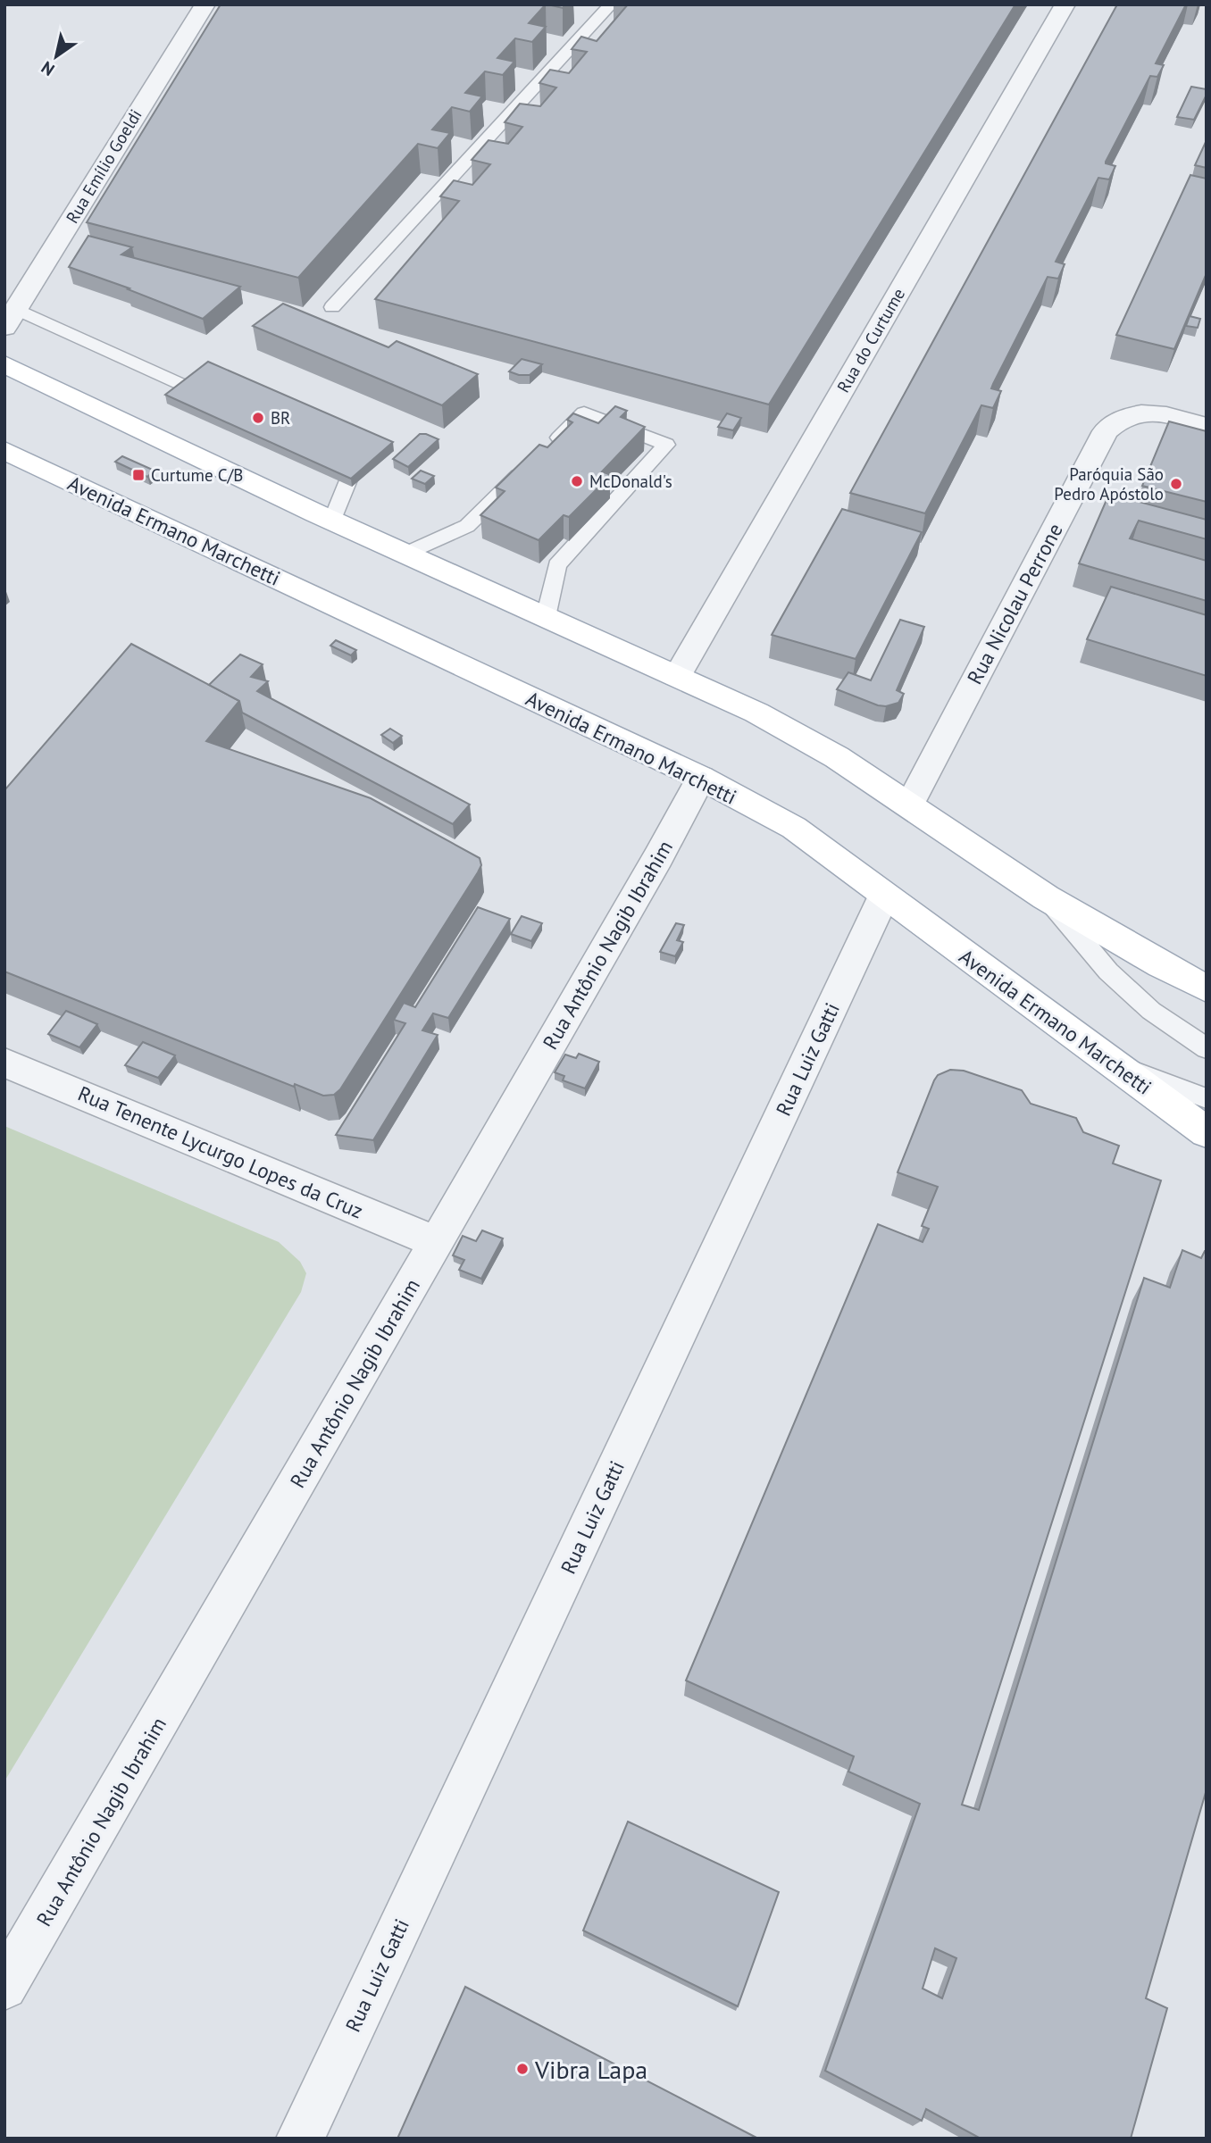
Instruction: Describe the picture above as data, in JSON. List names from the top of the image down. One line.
{"streets":{"main road":["Avenida Ermano Marchetti"],"street":["Rua Emílio Goeldi","Rua do Curtume","Rua Nicolau Perrone","Rua Antônio Nagib Ibrahim","Rua Luiz Gatti","Rua Tenente Lycurgo Lopes da Cruz"]},"crossings":[["Avenida Ermano Marchetti","Rua Antônio Nagib Ibrahim"],["Avenida Ermano Marchetti","Rua Luiz Gatti"],["Rua Antônio Nagib Ibrahim","Rua Tenente Lycurgo Lopes da Cruz"]],"places":{"other":["BR","McDonald's","Paróquia São Pedro Apóstolo","Vibra Lapa"],"transit":["Curtume C/B"]},"north":"bottom left"}
